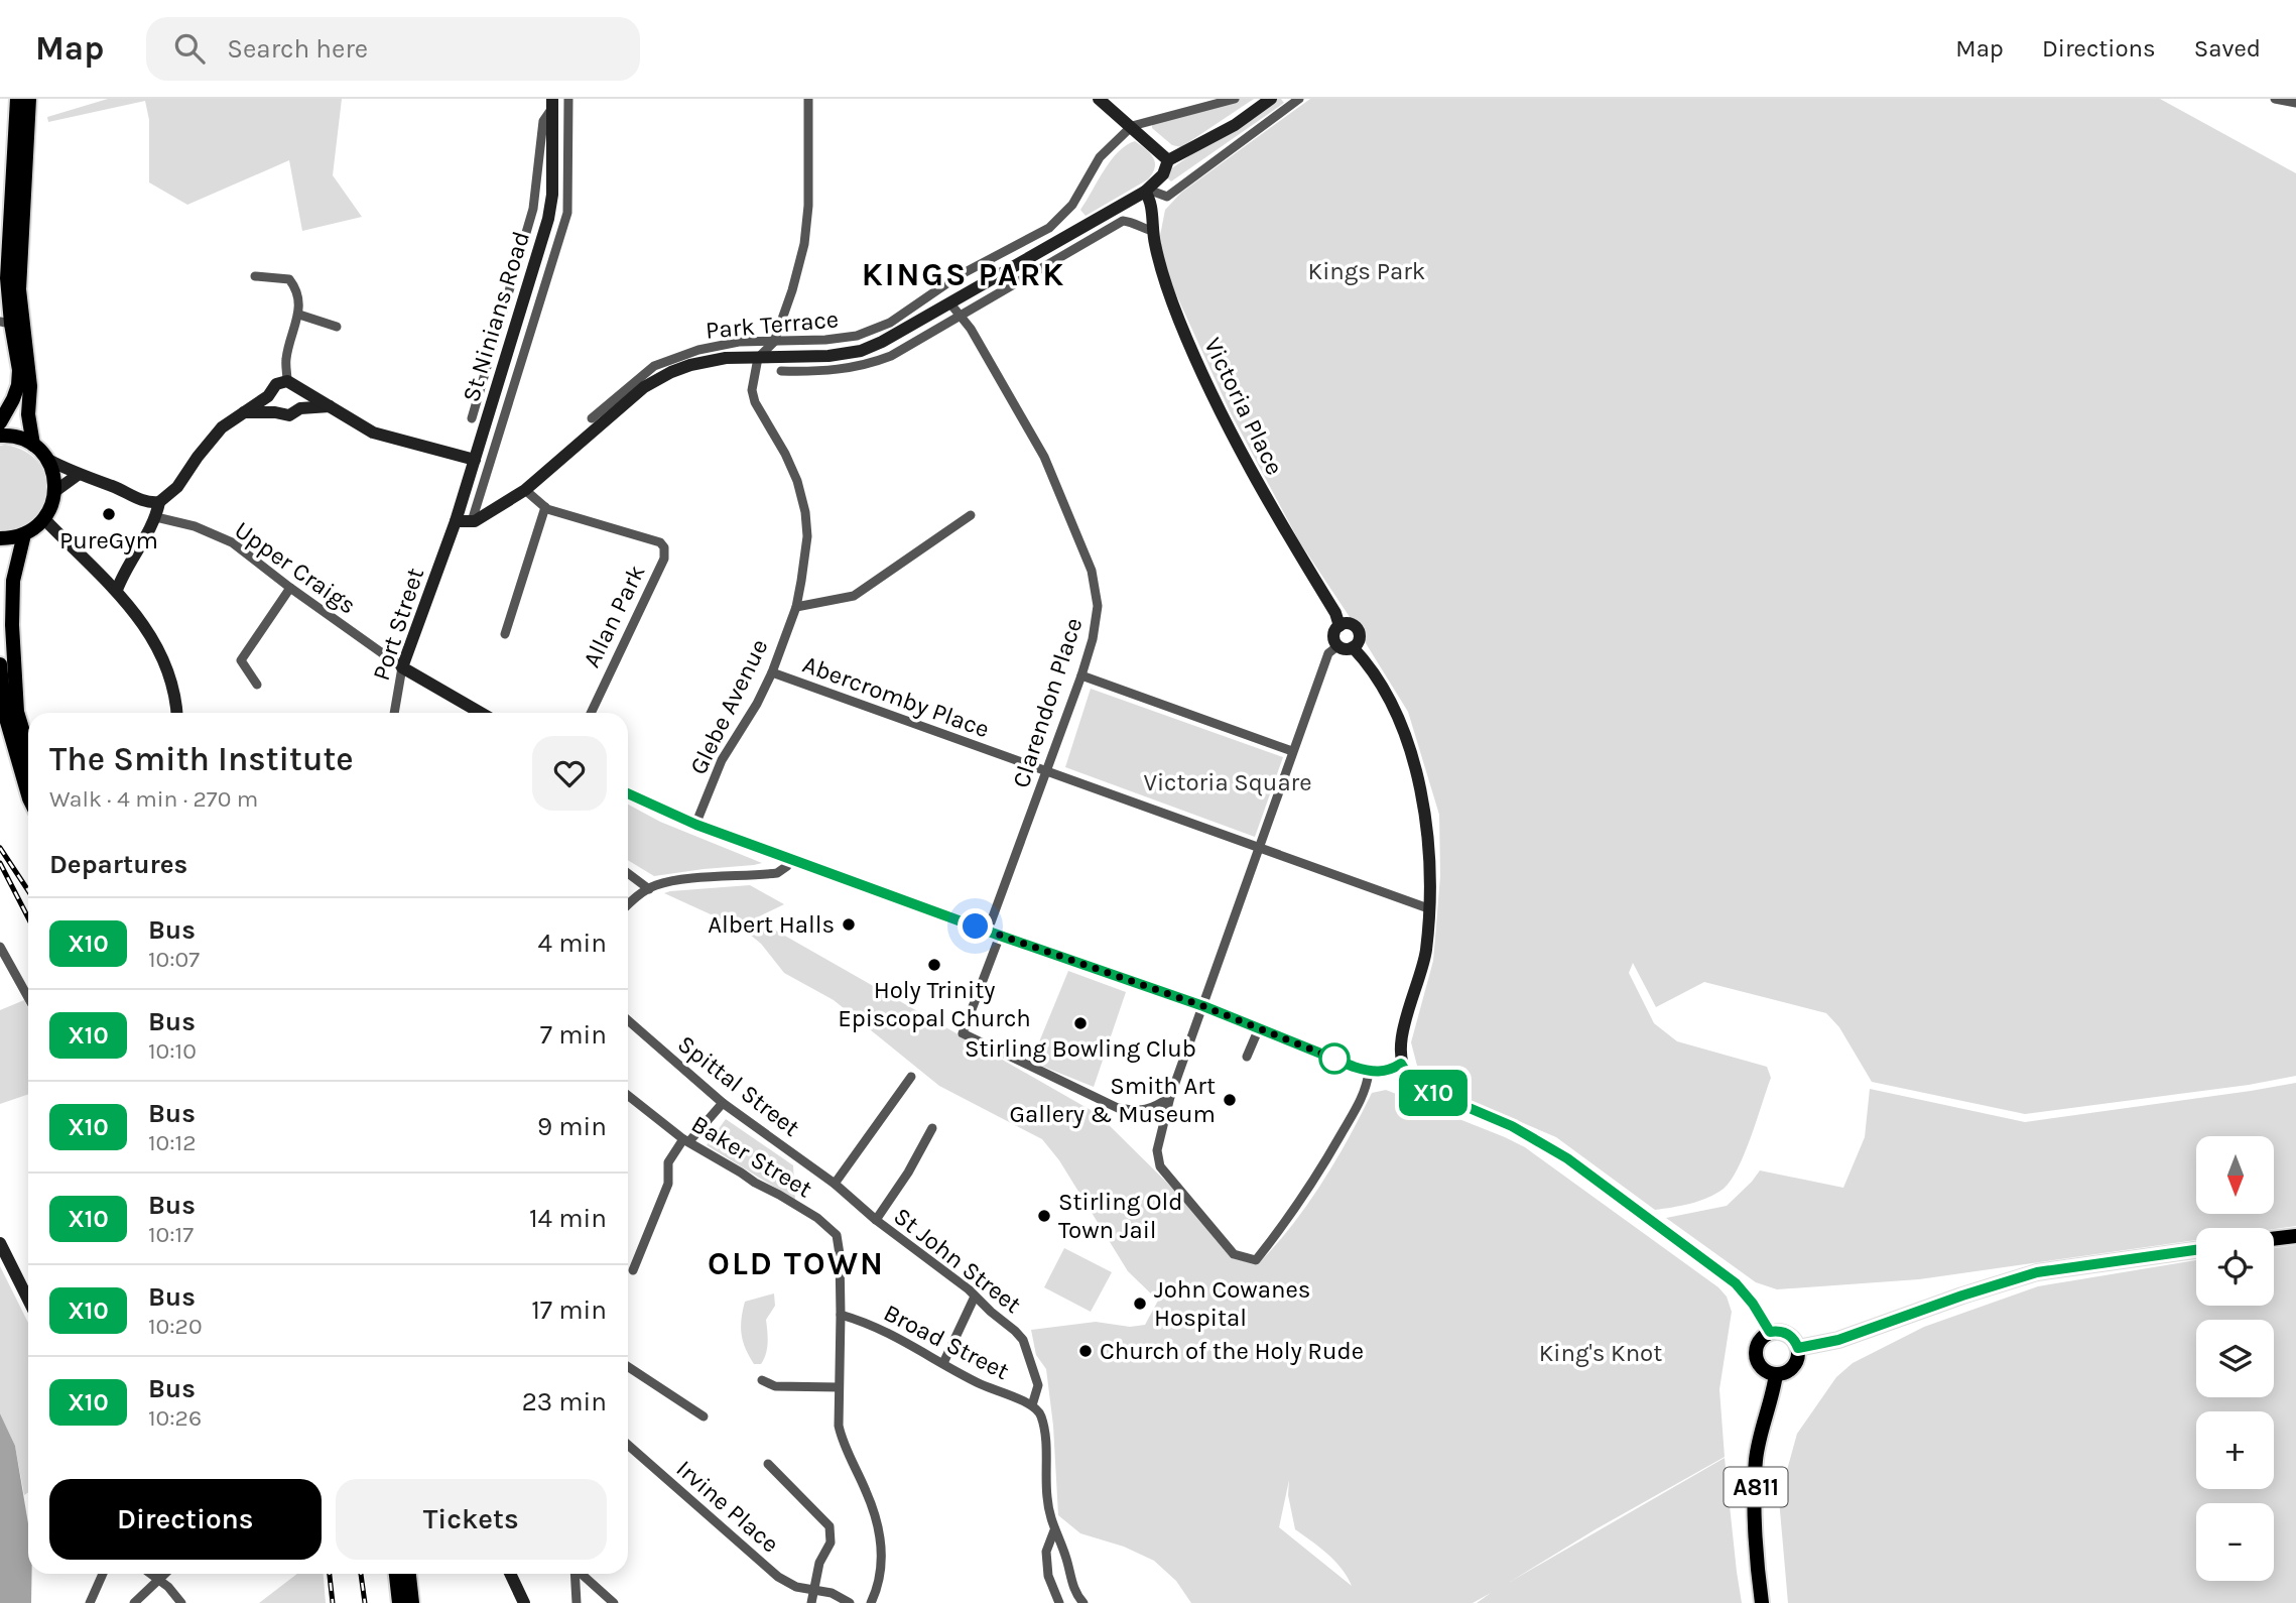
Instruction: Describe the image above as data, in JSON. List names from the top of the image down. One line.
{"streets":{"main road":["A811"],"street":["St Ninians Road","Park Terrace","Victoria Place","Upper Craigs","Allan Park","Port Street","Abercromby Place","Clarendon Place","Glebe Avenue","Spittal Street","Baker Street","St John Street","Broad Street","Irvine Place"]},"crossings":[["St Ninians Road","Port Street"],["Upper Craigs","Port Street"],["Abercromby Place","Clarendon Place"],["Abercromby Place","Glebe Avenue"],["Spittal Street","St John Street"],["Baker Street","Broad Street"],["St John Street","Broad Street"]],"districts":["KINGS PARK","OLD TOWN"],"parks":["Kings Park","Victoria Square","King's Knot"],"places":["PureGym","Albert Halls","Holy Trinity Episcopal Church","Stirling Bowling Club","Smith Art Gallery & Museum","Stirling Old Town Jail","John Cowanes Hospital","Church of the Holy Rude"],"lines":["bus line X10"],"north":"bottom","page":{"header":"Map","search":"Search here","nav":["Map","Directions","Saved"],"on_map":"X10","heading":[["The Smith Institute","Walk · 4 min · 270 m"],"Departures"],"list":[{"mark":"X10","name":"Bus","note":"10:07","value":"4 min"},{"mark":"X10","name":"Bus","note":"10:10","value":"7 min"},{"mark":"X10","name":"Bus","note":"10:12","value":"9 min"},{"mark":"X10","name":"Bus","note":"10:17","value":"14 min"},{"mark":"X10","name":"Bus","note":"10:20","value":"17 min"},{"mark":"X10","name":"Bus","note":"10:26","value":"23 min"}],"map_buttons":["+","−"],"buttons":["Directions","Tickets"]}}
